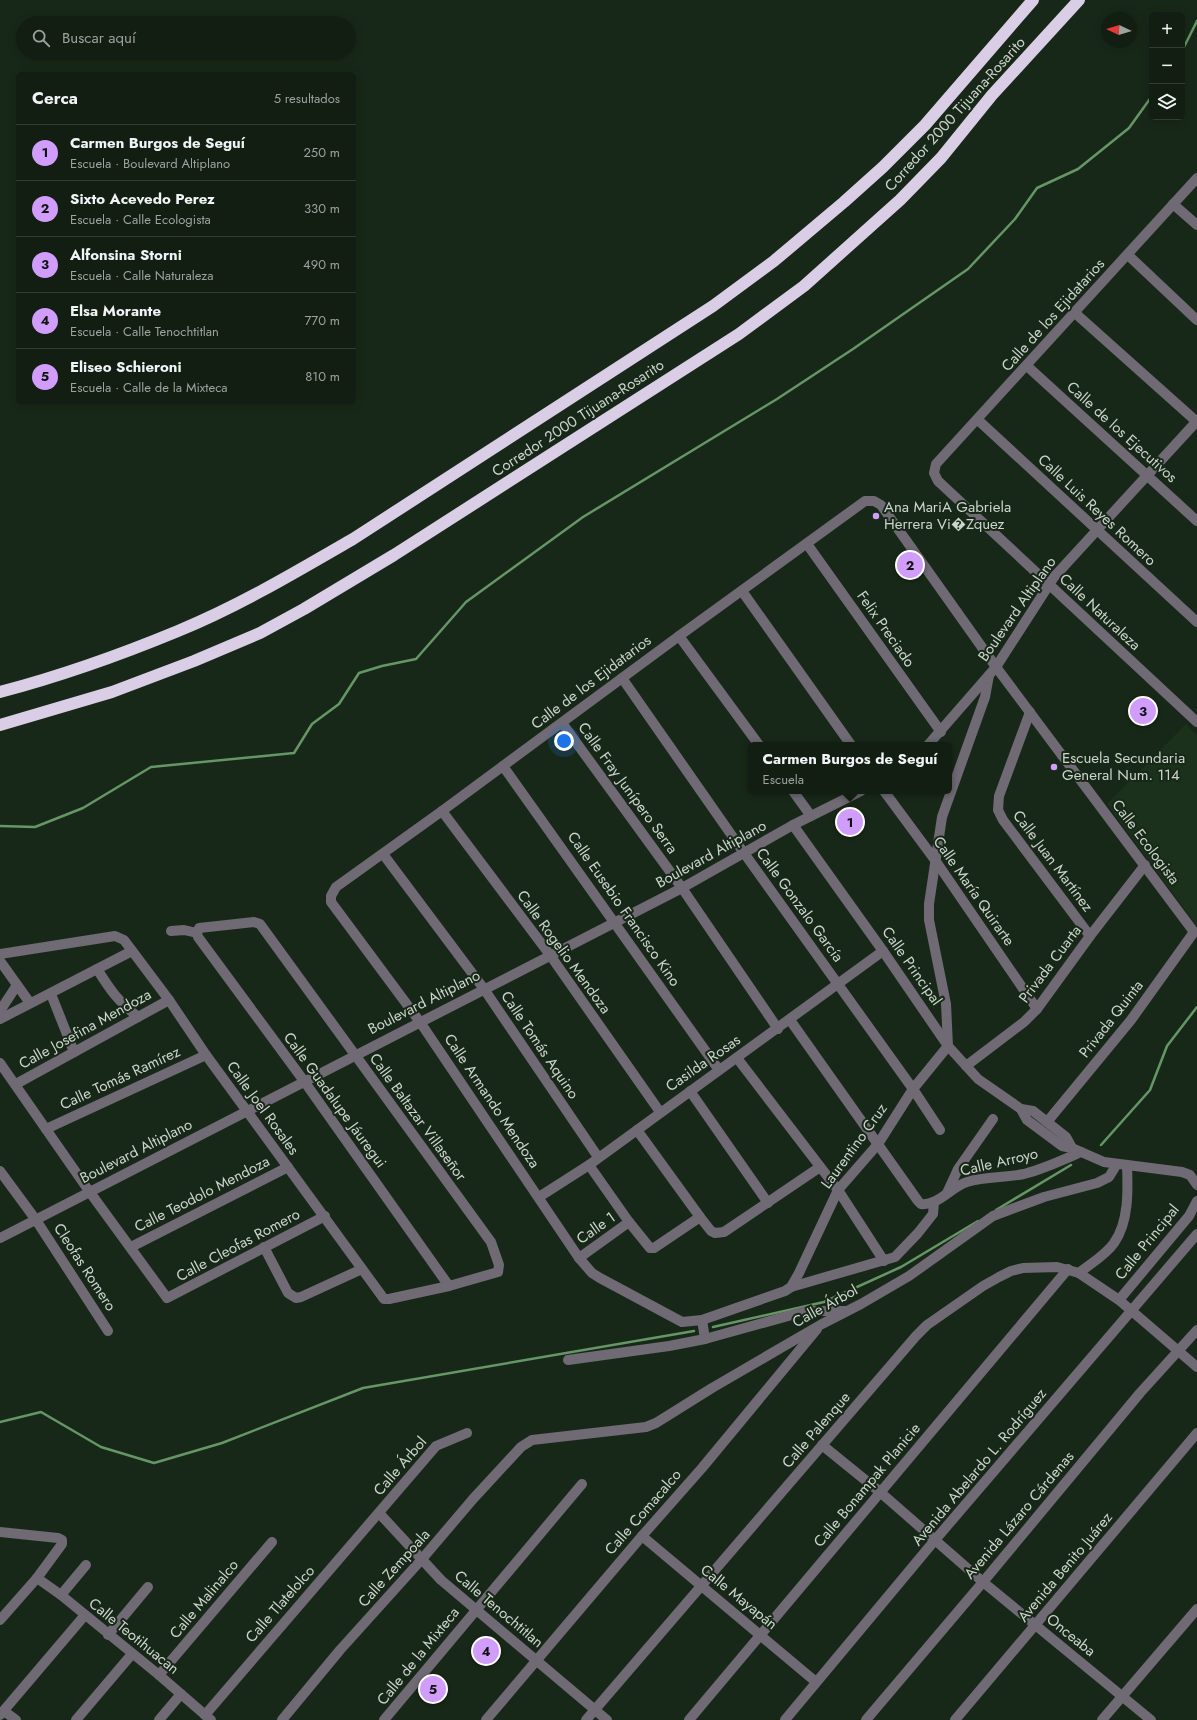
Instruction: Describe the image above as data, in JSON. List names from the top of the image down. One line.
{"streets":{"highway":["Corredor 2000 Tijuana-Rosarito"],"street":["Calle de los Ejidatarios","Calle de los Ejecutivos","Calle Luis Reyes Romero","Boulevard Altiplano","Calle Naturaleza","Felix Preciado","Calle Fray Junípero Serra","Calle Ecologista","Calle Juan Martínez","Calle María Quirarte","Calle Gonzalo García","Calle Eusebio Francisco Kino","Calle Rogelio Mendoza","Privada Cuarta","Calle Principal","Privada Quinta","Calle Josefina Mendoza","Calle Tomás Aquino","Casilda Rosas","Calle Tomás Ramírez","Calle Guadalupe Jáuregui","Calle Armando Mendoza","Calle Joel Rosales","Calle Baltazar Villaseñor","Laurentino Cruz","Calle Arroyo","Calle Teodolo Mendoza","Calle 1","Calle Cleofas Romero","Cleofas Romero","Calle Árbol","Calle Palenque","Avenida Abelardo L. Rodríguez","Calle Bonampak Planicie","Calle Comacalco","Avenida Lázaro Cárdenas","Avenida Benito Juárez","Calle Zempoala","Calle Mayapán","Calle Malinalco","Calle Tlatelolco","Calle Tenochtitlan","Onceaba","Calle Teotihuacan","Calle de la Mixteca"]},"crossings":[["Calle de los Ejidatarios","Calle de los Ejecutivos"],["Calle de los Ejidatarios","Calle Luis Reyes Romero"],["Calle de los Ejidatarios","Calle Naturaleza"],["Calle de los Ejidatarios","Felix Preciado"],["Calle de los Ejidatarios","Calle Fray Junípero Serra"],["Calle de los Ejidatarios","Calle Ecologista"],["Calle de los Ejidatarios","Calle Gonzalo García"],["Calle de los Ejidatarios","Calle Eusebio Francisco Kino"],["Calle de los Ejidatarios","Calle Rogelio Mendoza"],["Calle de los Ejidatarios","Calle Tomás Aquino"],["Calle de los Ejidatarios","Calle Armando Mendoza"],["Calle de los Ejecutivos","Boulevard Altiplano"],["Calle Luis Reyes Romero","Boulevard Altiplano"],["Boulevard Altiplano","Calle Naturaleza"],["Boulevard Altiplano","Felix Preciado"],["Boulevard Altiplano","Calle Fray Junípero Serra"],["Boulevard Altiplano","Calle Ecologista"],["Boulevard Altiplano","Calle Gonzalo García"],["Boulevard Altiplano","Calle Eusebio Francisco Kino"],["Boulevard Altiplano","Calle Rogelio Mendoza"],["Boulevard Altiplano","Calle Principal"],["Boulevard Altiplano","Calle Tomás Aquino"],["Boulevard Altiplano","Calle Guadalupe Jáuregui"],["Boulevard Altiplano","Calle Armando Mendoza"],["Boulevard Altiplano","Calle Joel Rosales"],["Boulevard Altiplano","Calle Baltazar Villaseñor"],["Boulevard Altiplano","Cleofas Romero"],["Calle Fray Junípero Serra","Casilda Rosas"],["Calle Ecologista","Calle Juan Martínez"],["Calle Ecologista","Privada Cuarta"],["Calle Ecologista","Privada Quinta"],["Calle Juan Martínez","Privada Cuarta"],["Calle María Quirarte","Privada Cuarta"],["Calle Gonzalo García","Casilda Rosas"],["Calle Gonzalo García","Laurentino Cruz"],["Calle Eusebio Francisco Kino","Casilda Rosas"],["Calle Rogelio Mendoza","Casilda Rosas"],["Privada Cuarta","Calle Principal"],["Calle Principal","Privada Quinta"],["Calle Principal","Casilda Rosas"],["Calle Principal","Laurentino Cruz"],["Calle Principal","Calle Arroyo"],["Calle Principal","Calle Árbol"],["Calle Principal","Calle Palenque"],["Calle Josefina Mendoza","Calle Joel Rosales"],["Calle Tomás Aquino","Casilda Rosas"],["Casilda Rosas","Calle Armando Mendoza"],["Calle Tomás Ramírez","Calle Joel Rosales"],["Calle Guadalupe Jáuregui","Calle Joel Rosales"],["Calle Guadalupe Jáuregui","Calle Baltazar Villaseñor"],["Calle Armando Mendoza","Laurentino Cruz"],["Calle Armando Mendoza","Calle Arroyo"],["Calle Armando Mendoza","Calle 1"],["Calle Joel Rosales","Calle Baltazar Villaseñor"],["Calle Joel Rosales","Calle Teodolo Mendoza"],["Calle Joel Rosales","Calle Cleofas Romero"],["Calle Teodolo Mendoza","Calle Cleofas Romero"],["Calle Árbol","Calle Comacalco"],["Calle Árbol","Calle Zempoala"],["Calle Árbol","Calle Tlatelolco"],["Calle Árbol","Calle Tenochtitlan"],["Calle Palenque","Avenida Abelardo L. Rodríguez"],["Calle Palenque","Calle Bonampak Planicie"],["Calle Palenque","Avenida Lázaro Cárdenas"],["Calle Palenque","Calle Mayapán"],["Calle Palenque","Calle Tenochtitlan"],["Calle Palenque","Onceaba"],["Avenida Abelardo L. Rodríguez","Calle Mayapán"],["Avenida Abelardo L. Rodríguez","Onceaba"],["Calle Bonampak Planicie","Calle Mayapán"],["Calle Bonampak Planicie","Onceaba"],["Calle Comacalco","Calle Mayapán"],["Calle Comacalco","Calle Tenochtitlan"],["Avenida Lázaro Cárdenas","Onceaba"],["Avenida Benito Juárez","Onceaba"],["Calle Zempoala","Calle Tenochtitlan"],["Calle Malinalco","Calle Teotihuacan"],["Calle Tlatelolco","Calle Tenochtitlan"],["Calle Tlatelolco","Calle Teotihuacan"],["Calle Tenochtitlan","Calle de la Mixteca"]],"places":["Ana MariA Gabriela Herrera Vi�Zquez","Escuela Secundaria General Num. 114"],"north":"left","page":{"map_buttons":["+","−"],"search":"Buscar aquí","heading":["Cerca","5 resultados"],"list":[{"mark":"1","name":"Carmen Burgos de Seguí","note":"Escuela · Boulevard Altiplano","value":"250 m"},{"mark":"2","name":"Sixto Acevedo Perez","note":"Escuela · Calle Ecologista","value":"330 m"},{"mark":"3","name":"Alfonsina Storni","note":"Escuela · Calle Naturaleza","value":"490 m"},{"mark":"4","name":"Elsa Morante","note":"Escuela · Calle Tenochtitlan","value":"770 m"},{"mark":"5","name":"Eliseo Schieroni","note":"Escuela · Calle de la Mixteca","value":"810 m"}],"pins":["2","3","1","4","5"],"popup":["Carmen Burgos de Seguí","Escuela"]}}
